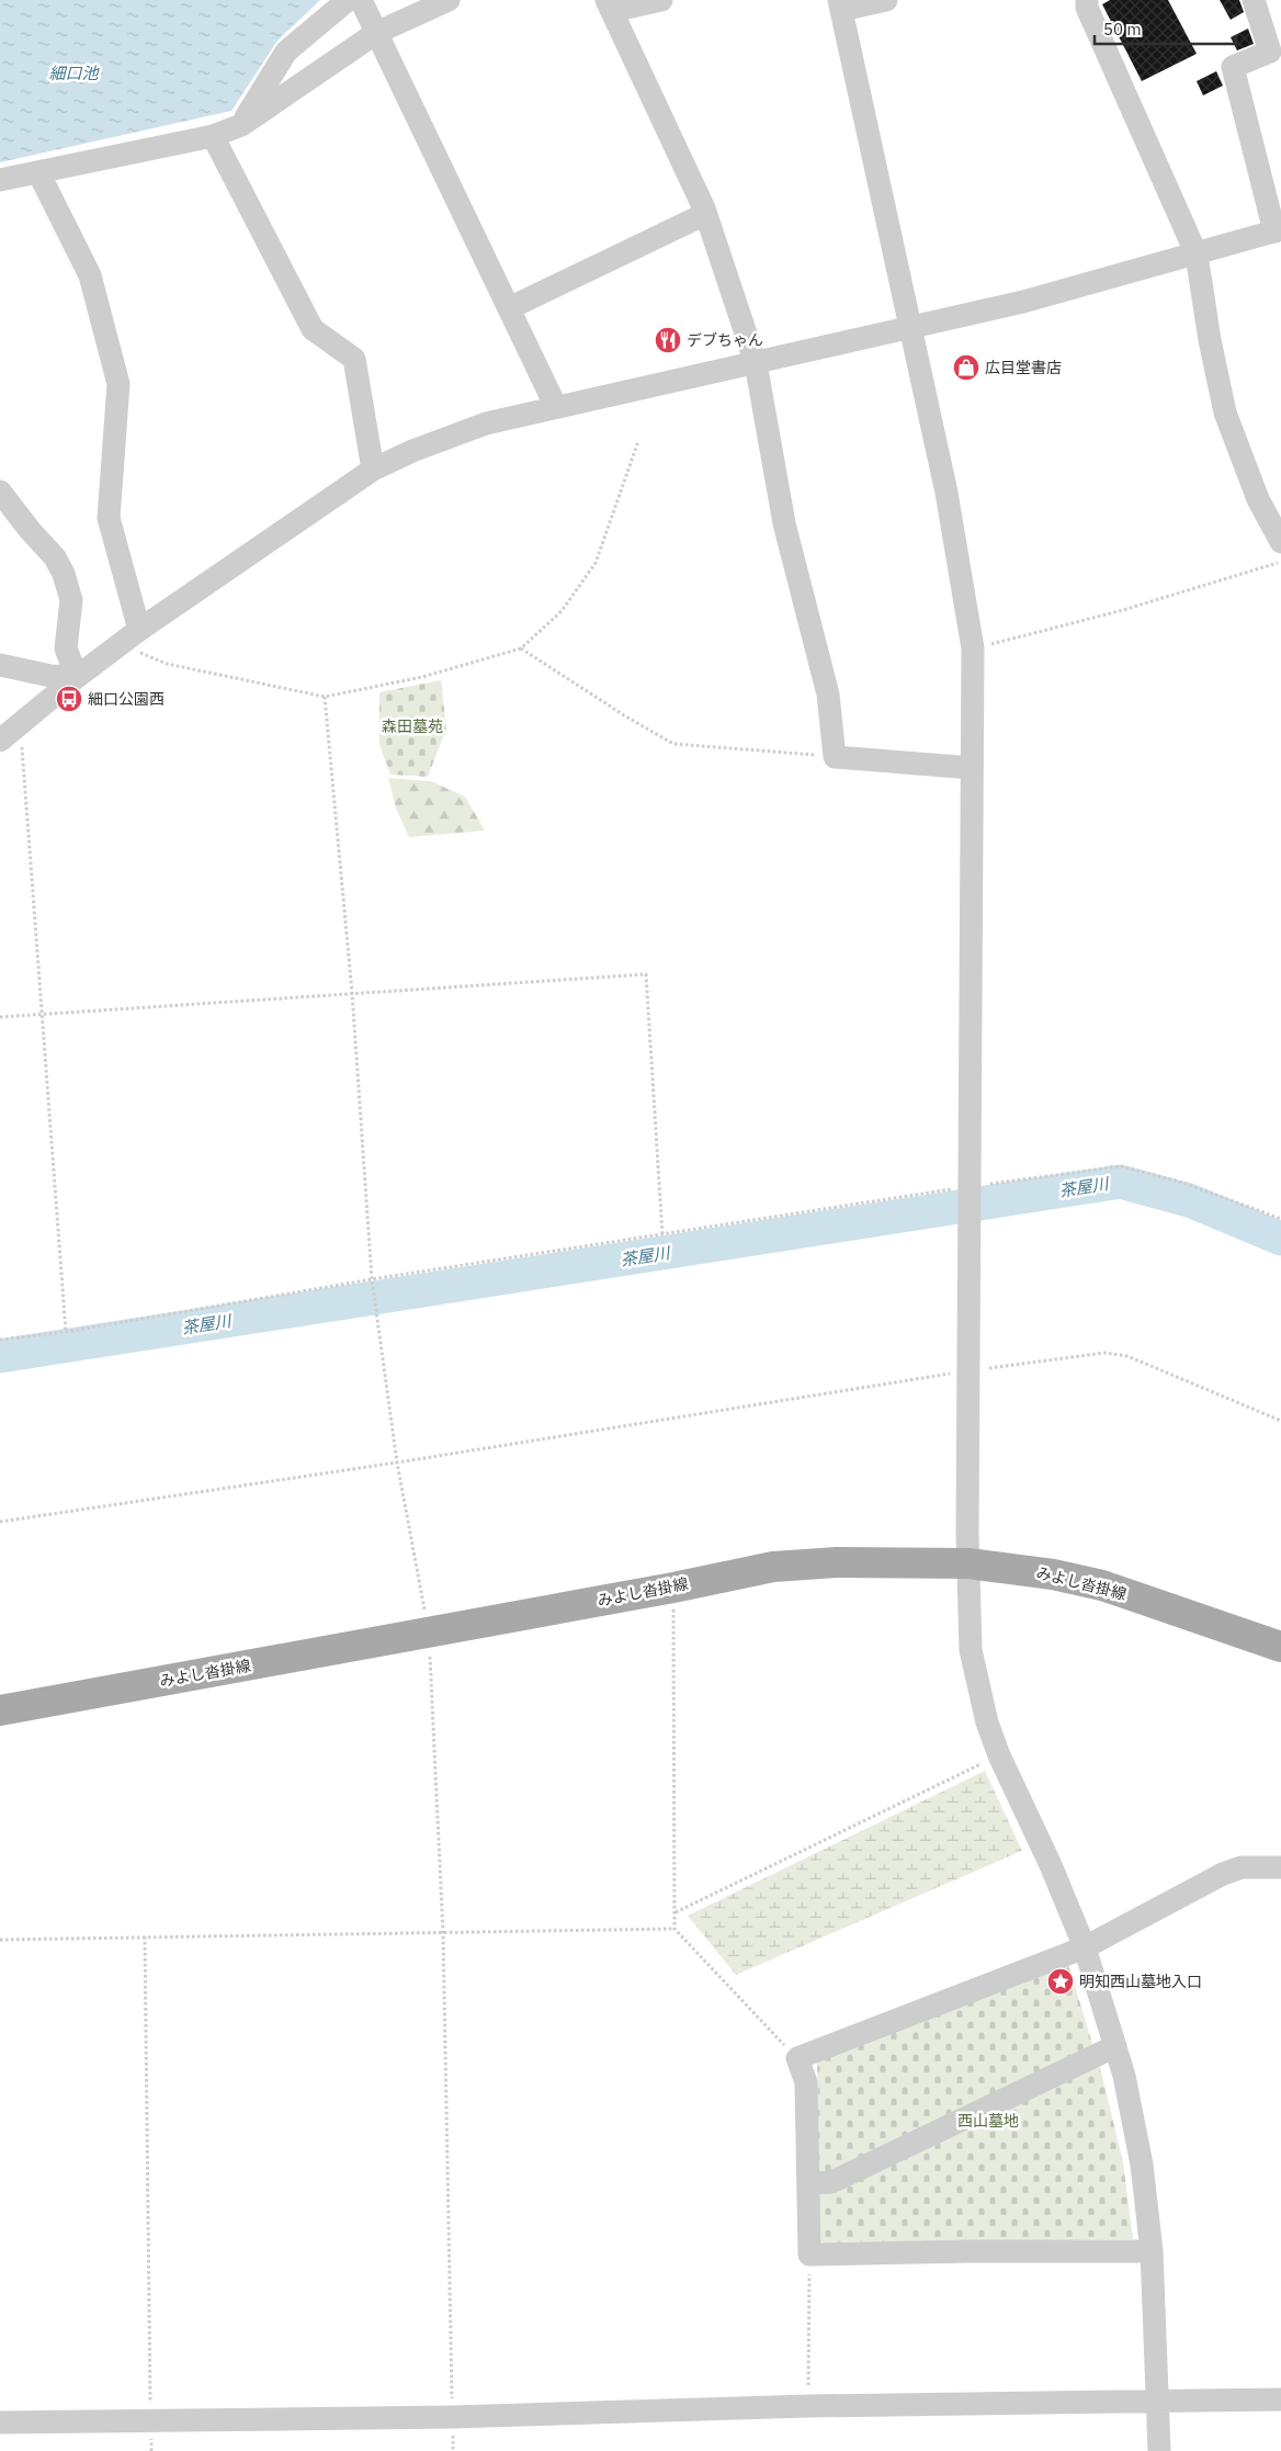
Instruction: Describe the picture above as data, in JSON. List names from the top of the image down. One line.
{"streets":{"main road":["みよし沓掛線"]},"water":["細口池","茶屋川"],"parks":["森田墓苑","西山墓地"],"places":{"restaurant":["デブちゃん"],"shop":["広目堂書店"],"bus stop":["細口公園西"],"place":["明知西山墓地入口"]},"scale_bar":"50 m"}
